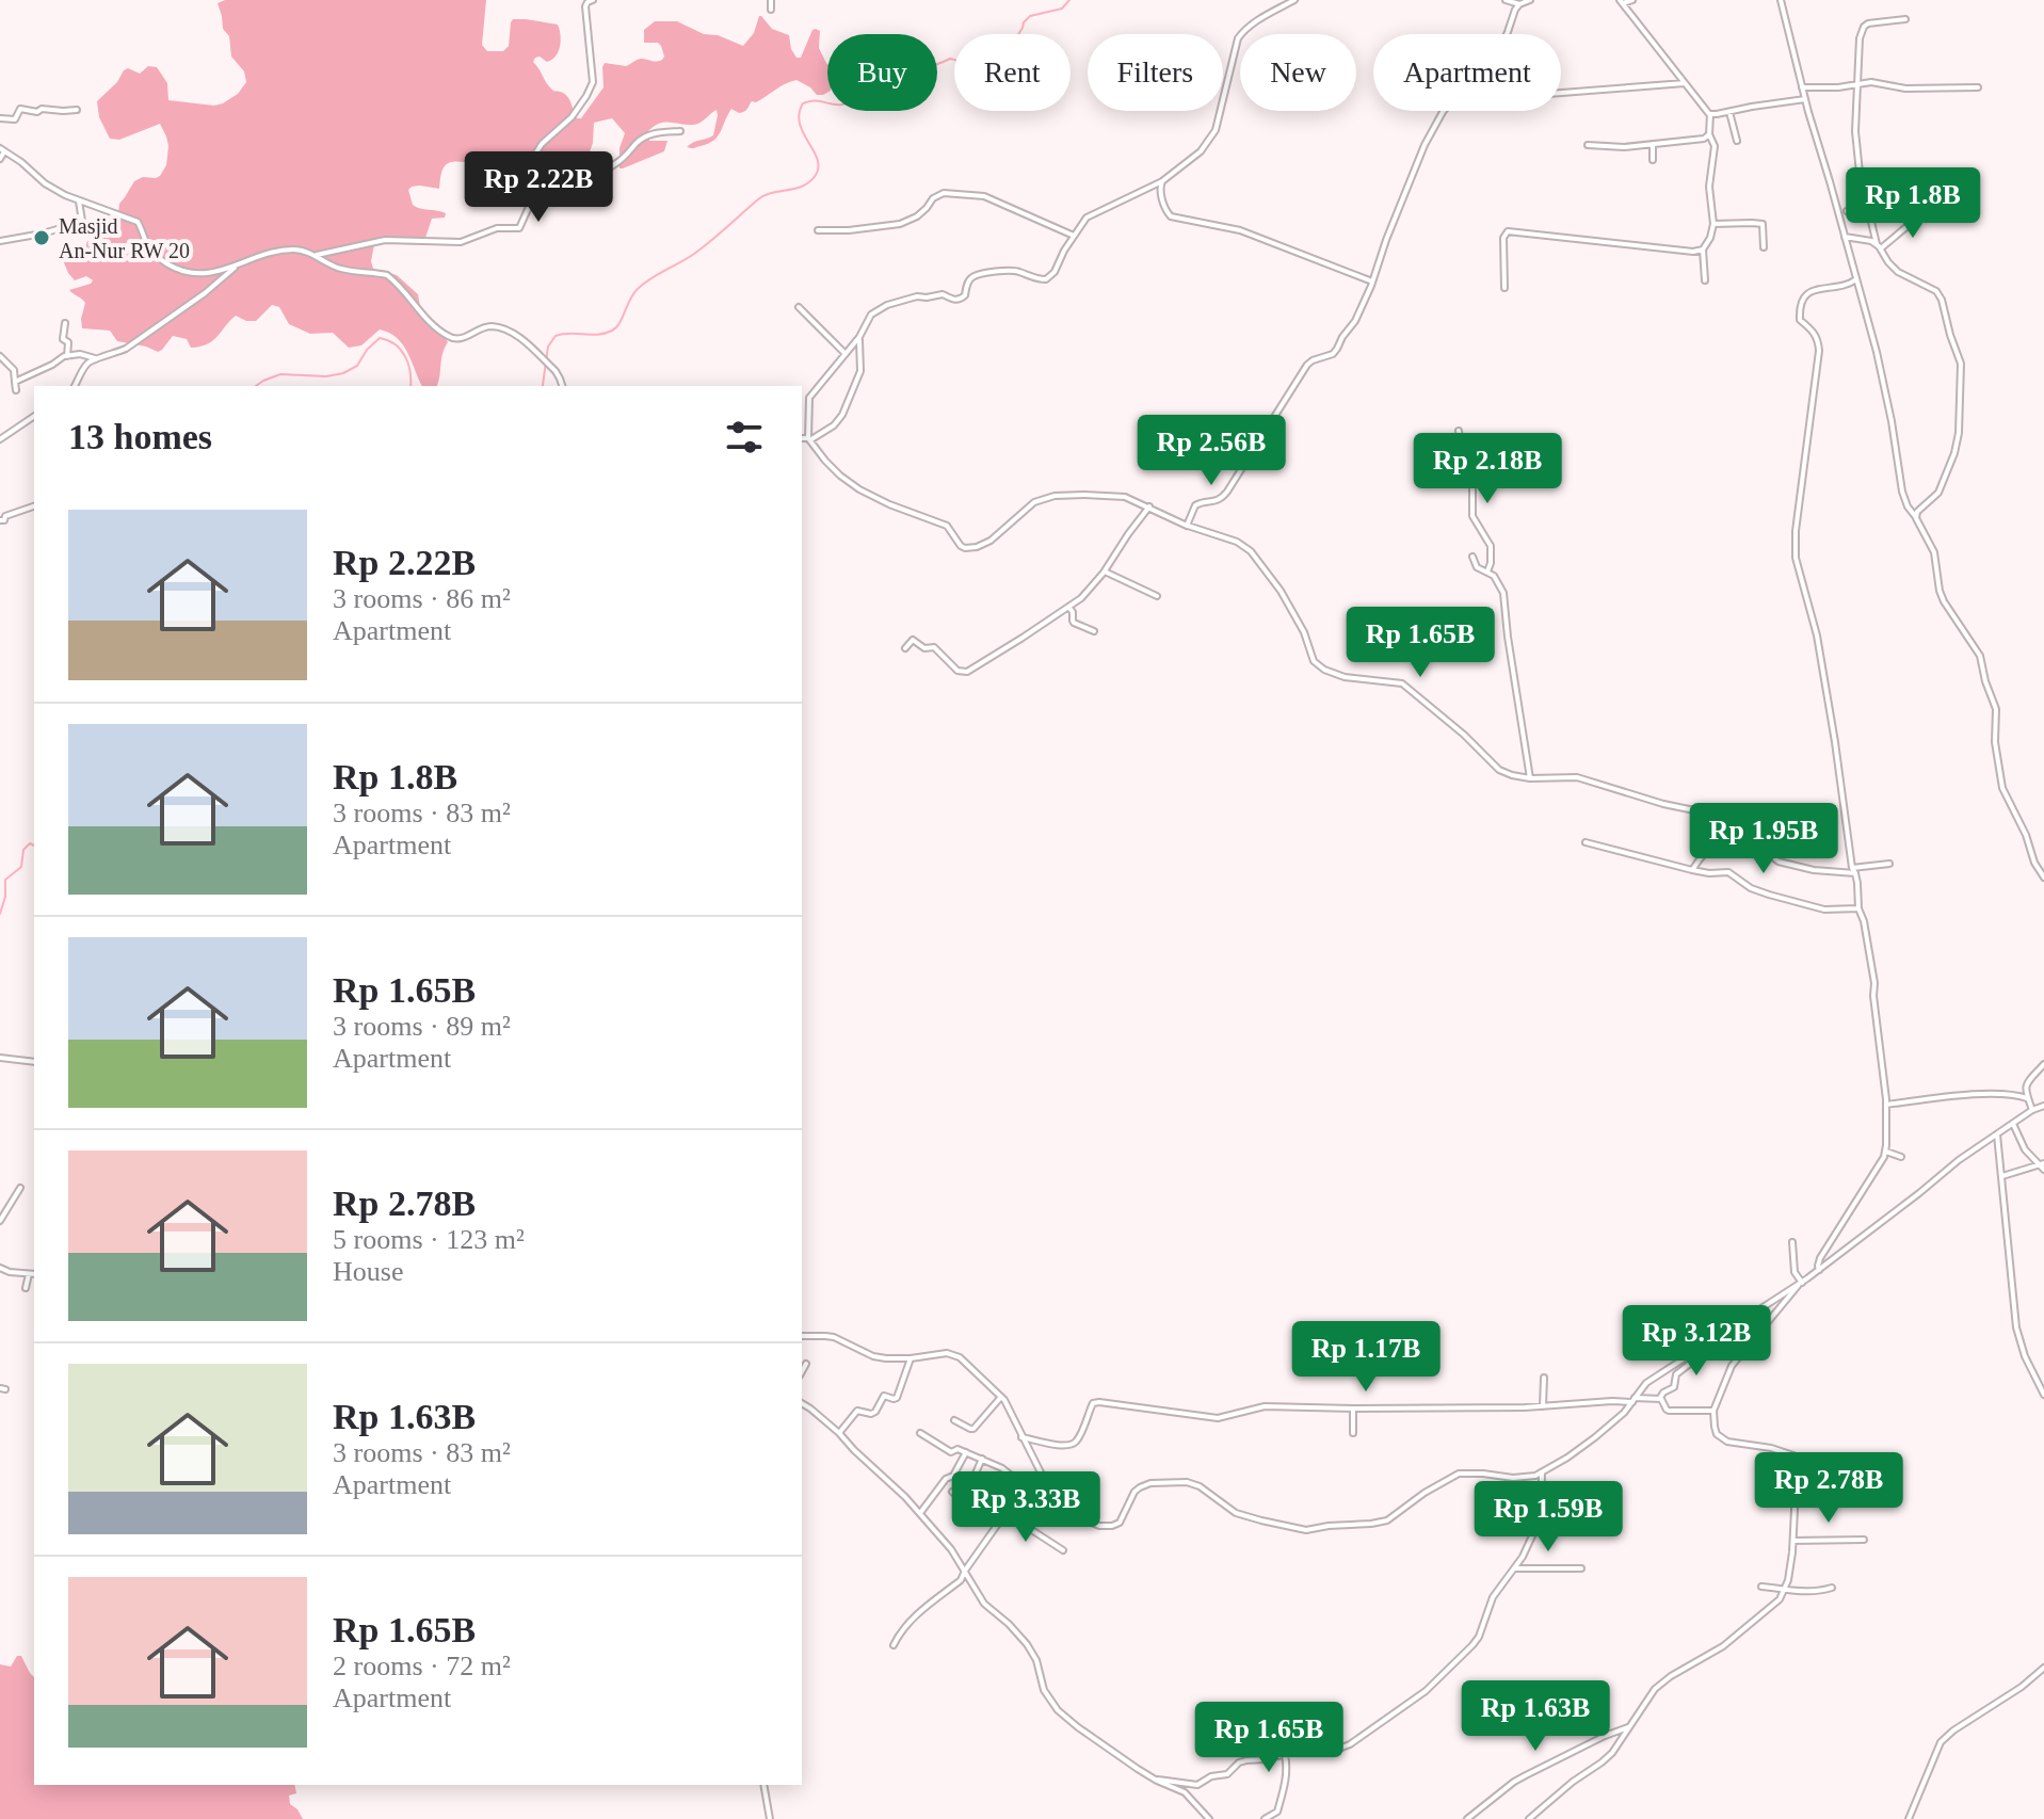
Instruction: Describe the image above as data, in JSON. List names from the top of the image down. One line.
{"places":["Masjid An-Nur RW 20"],"page":{"chip":["Buy","Rent","Filters","New","Apartment"],"price":["Rp 2.22B","Rp 1.8B","Rp 2.56B","Rp 2.18B","Rp 1.65B","Rp 1.95B","Rp 3.12B","Rp 1.17B","Rp 2.78B","Rp 3.33B","Rp 1.59B","Rp 1.63B","Rp 1.65B"],"heading":"13 homes","list":[{"name":"Rp 2.22B","note":"3 rooms · 86 m² · Apartment"},{"name":"Rp 1.8B","note":"3 rooms · 83 m² · Apartment"},{"name":"Rp 1.65B","note":"3 rooms · 89 m² · Apartment"},{"name":"Rp 2.78B","note":"5 rooms · 123 m² · House"},{"name":"Rp 1.63B","note":"3 rooms · 83 m² · Apartment"},{"name":"Rp 1.65B","note":"2 rooms · 72 m² · Apartment"}]}}
